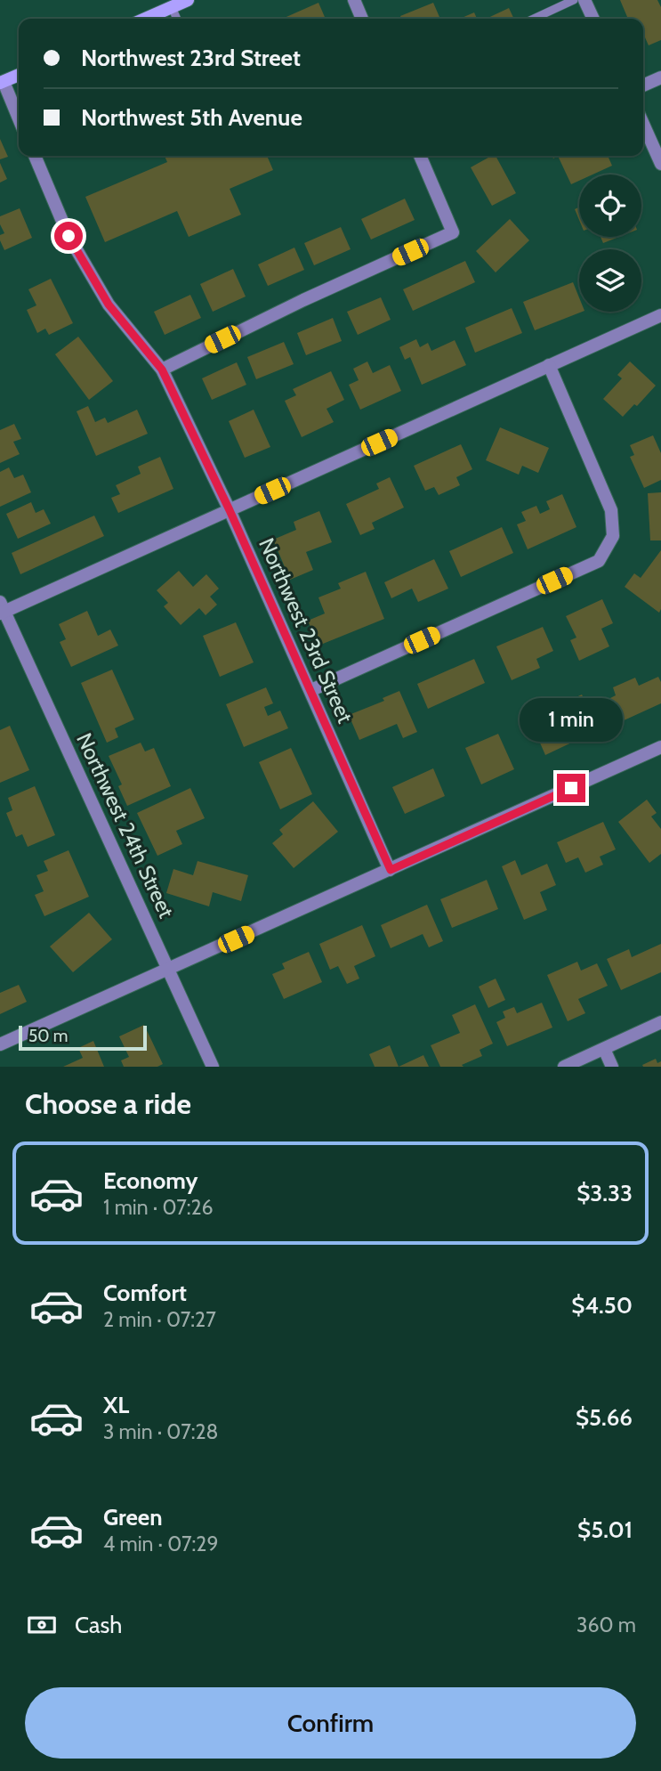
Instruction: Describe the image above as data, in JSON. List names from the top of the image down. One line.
{"streets":{"street":["Northwest 23rd Street","Northwest 24th Street"]},"scale_bar":"50 m","page":{"banner":["Northwest 23rd Street","Northwest 5th Avenue"],"bubble":"1 min","scale":"50 m","heading":"Choose a ride","list":[{"name":"Economy","note":"1 min · 07:26","value":"$3.33"},{"name":"Comfort","note":"2 min · 07:27","value":"$4.50"},{"name":"XL","note":"3 min · 07:28","value":"$5.66"},{"name":"Green","note":"4 min · 07:29","value":"$5.01"}],"pay":["Cash","360 m"],"buttons":"Confirm"}}
